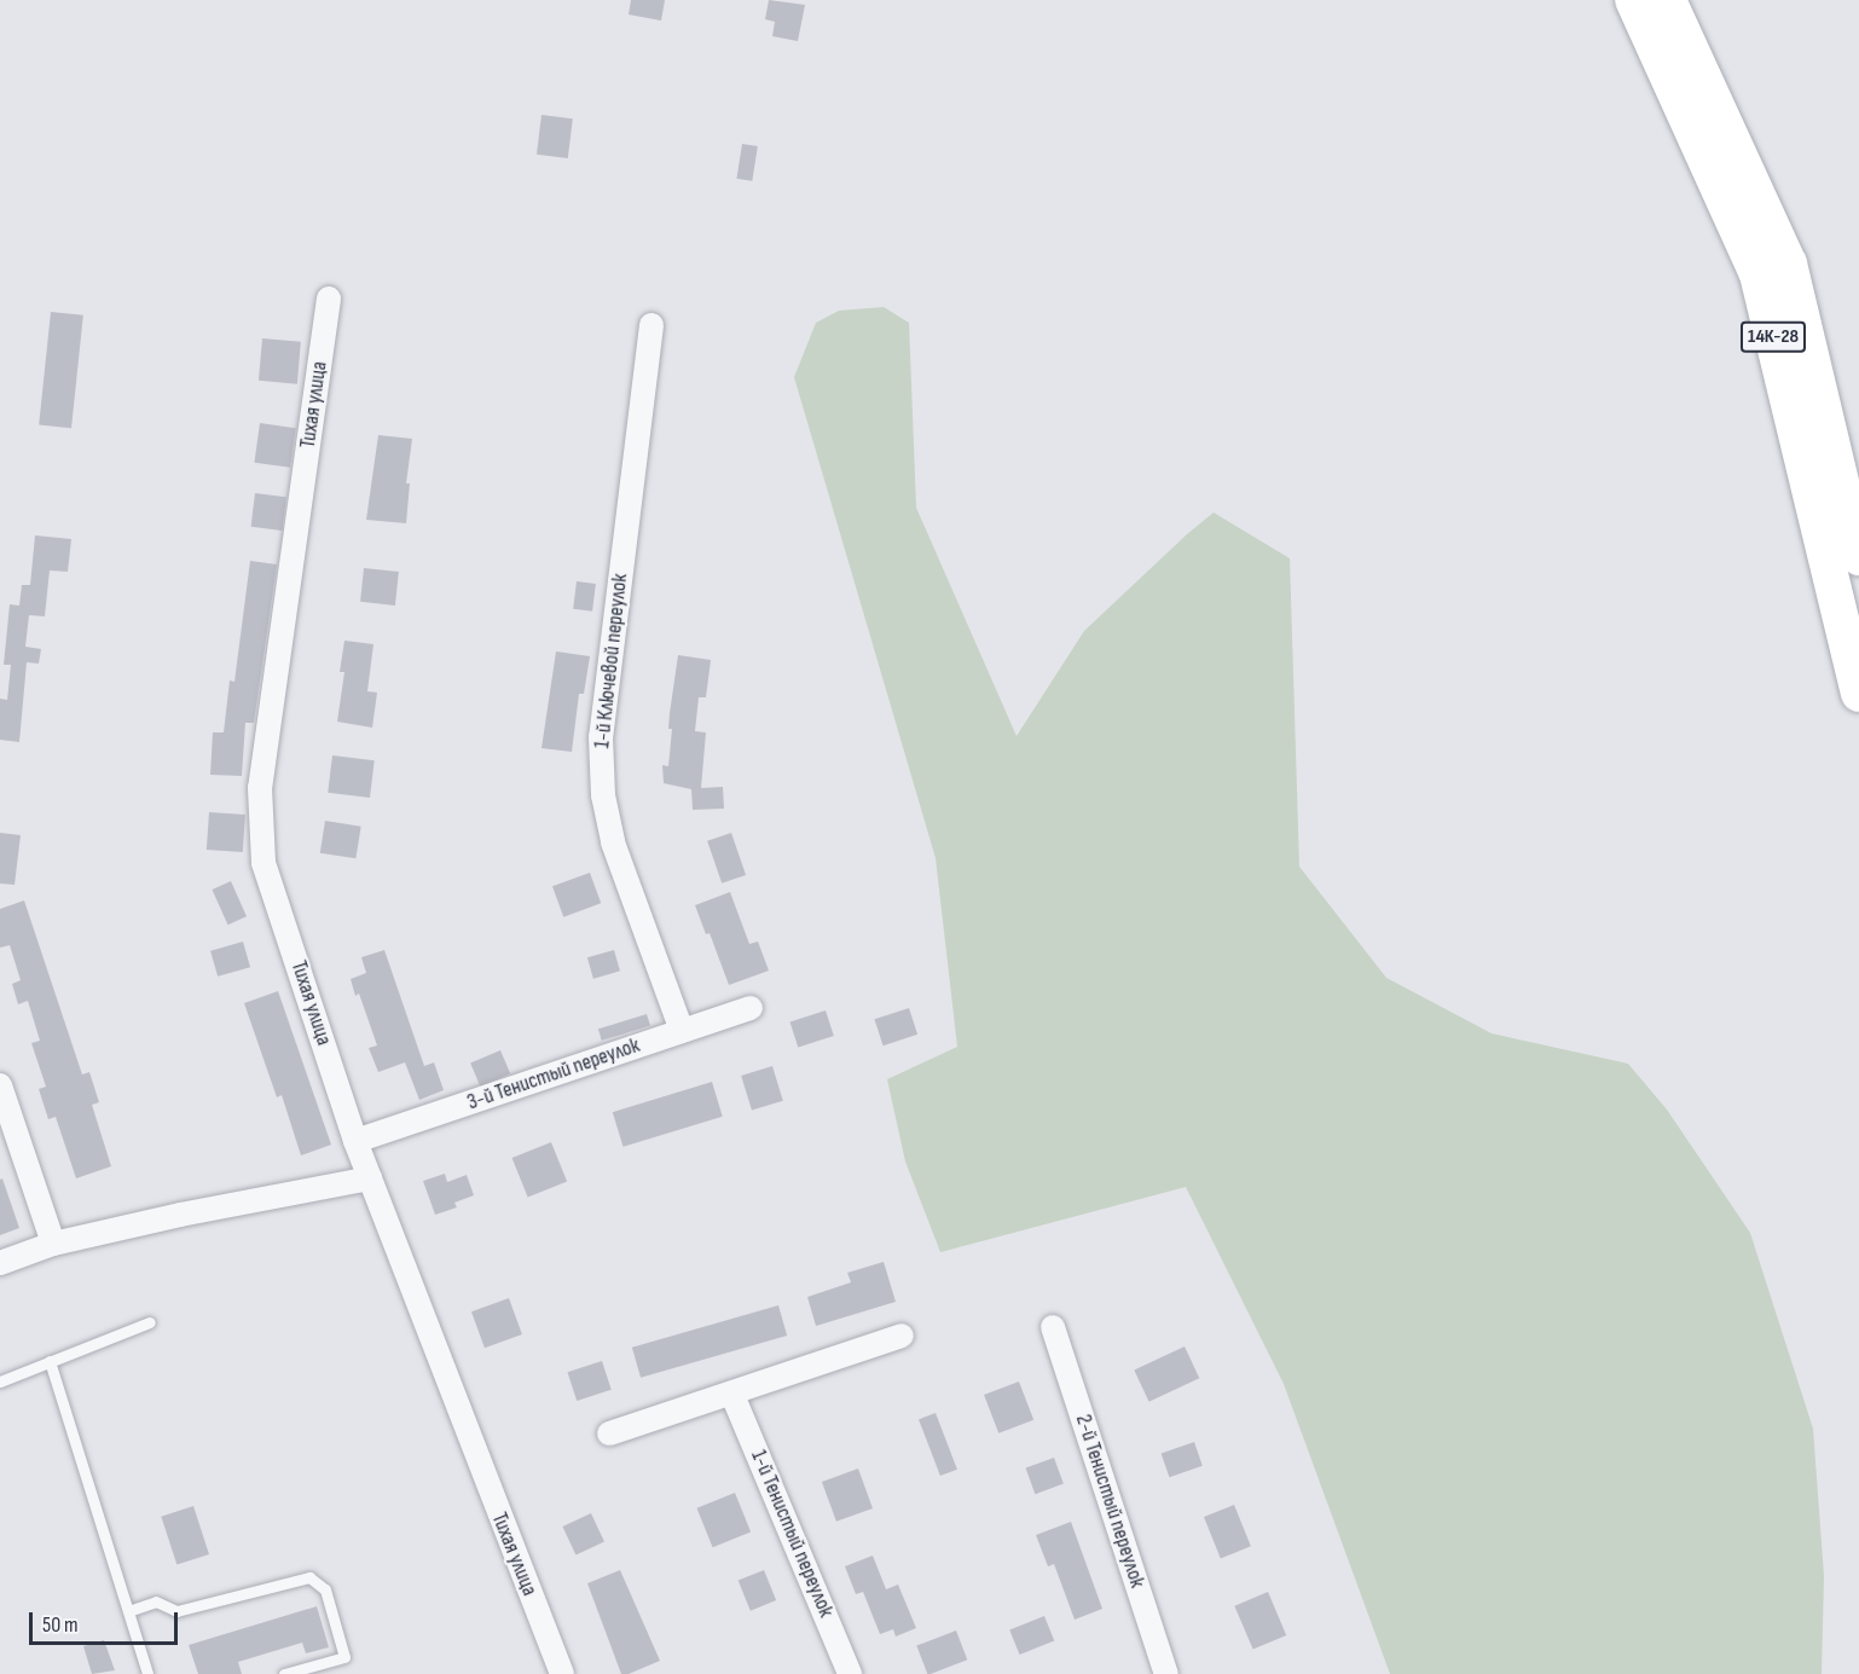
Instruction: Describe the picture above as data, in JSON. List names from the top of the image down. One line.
{"streets":{"main road":["14К-28"],"street":["Тихая улица","1-й Ключевой переулок","3-й Тенистый переулок","2-й Тенистый переулок","1-й Тенистый переулок"]},"crossings":[["Тихая улица","3-й Тенистый переулок"],["1-й Ключевой переулок","3-й Тенистый переулок"]],"scale_bar":"50 m"}
